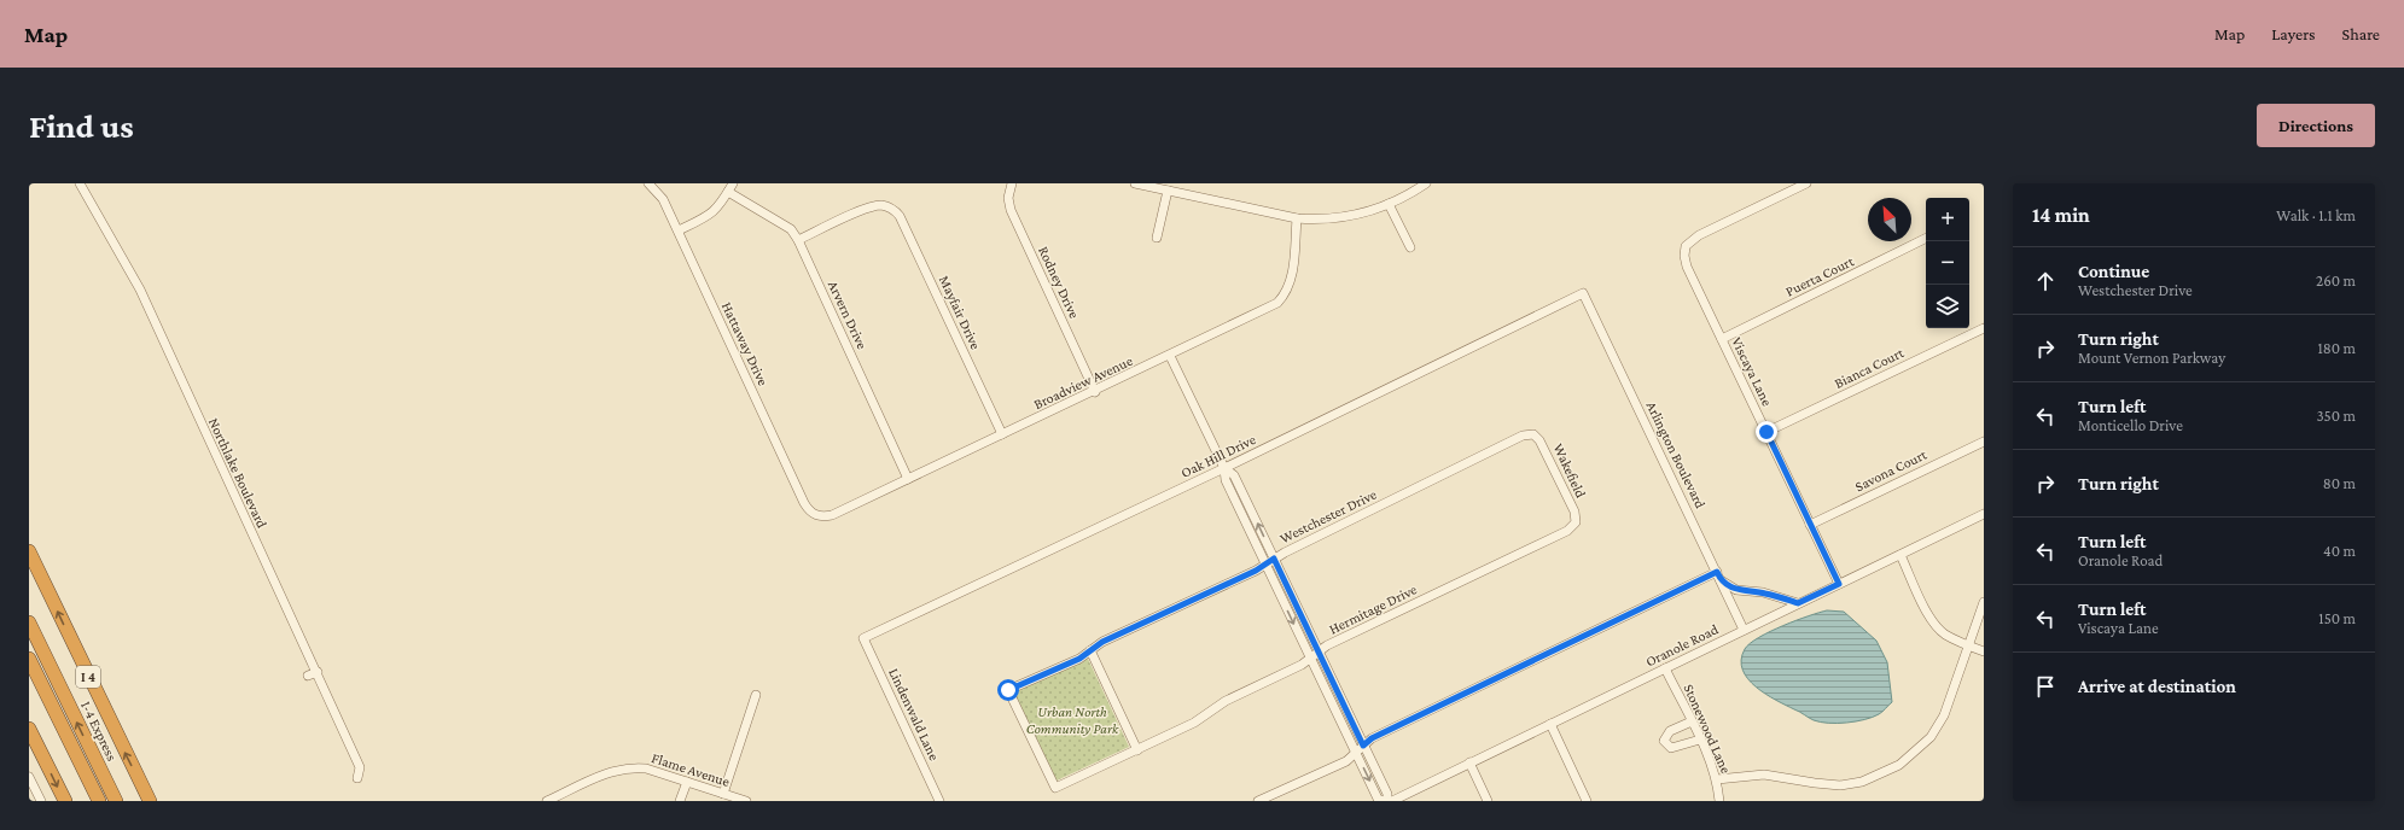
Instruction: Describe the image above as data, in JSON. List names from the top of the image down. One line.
{"streets":{"highway":["I 4","I-4 Express"],"street":["Puerta Court","Rodney Drive","Mayfair Drive","Arvern Drive","Hattaway Drive","Bianca Court","Viscaya Lane","Broadview Avenue","Arlington Boulevard","Oak Hill Drive","Wakefield","Savona Court","Northlake Boulevard","Westchester Drive","Hermitage Drive","Oranole Road","Lindenwald Lane","Stonewood Lane","Flame Avenue"]},"crossings":[["Puerta Court","Viscaya Lane"],["Rodney Drive","Broadview Avenue"],["Mayfair Drive","Arvern Drive"],["Mayfair Drive","Broadview Avenue"],["Arvern Drive","Broadview Avenue"],["Hattaway Drive","Broadview Avenue"],["Bianca Court","Viscaya Lane"],["Viscaya Lane","Savona Court"],["Viscaya Lane","Oranole Road"],["Arlington Boulevard","Oak Hill Drive"],["Arlington Boulevard","Oranole Road"],["Oak Hill Drive","Lindenwald Lane"],["Wakefield","Westchester Drive"],["Wakefield","Hermitage Drive"],["Westchester Drive","Hermitage Drive"],["Oranole Road","Stonewood Lane"]],"parks":["Urban North Community Park"],"north":"top left","page":{"header":"Map","nav":["Map","Layers","Share"],"buttons":"Directions","title":"Find us","heading":["14 min","Walk · 1.1 km"],"map_buttons":["+","−"],"list":[["Continue","Westchester Drive","260 m"],["Turn right","Mount Vernon Parkway","180 m"],["Turn left","Monticello Drive","350 m"],["Turn right","80 m"],["Turn left","Oranole Road","40 m"],["Turn left","Viscaya Lane","150 m"],"Arrive at destination"]}}
